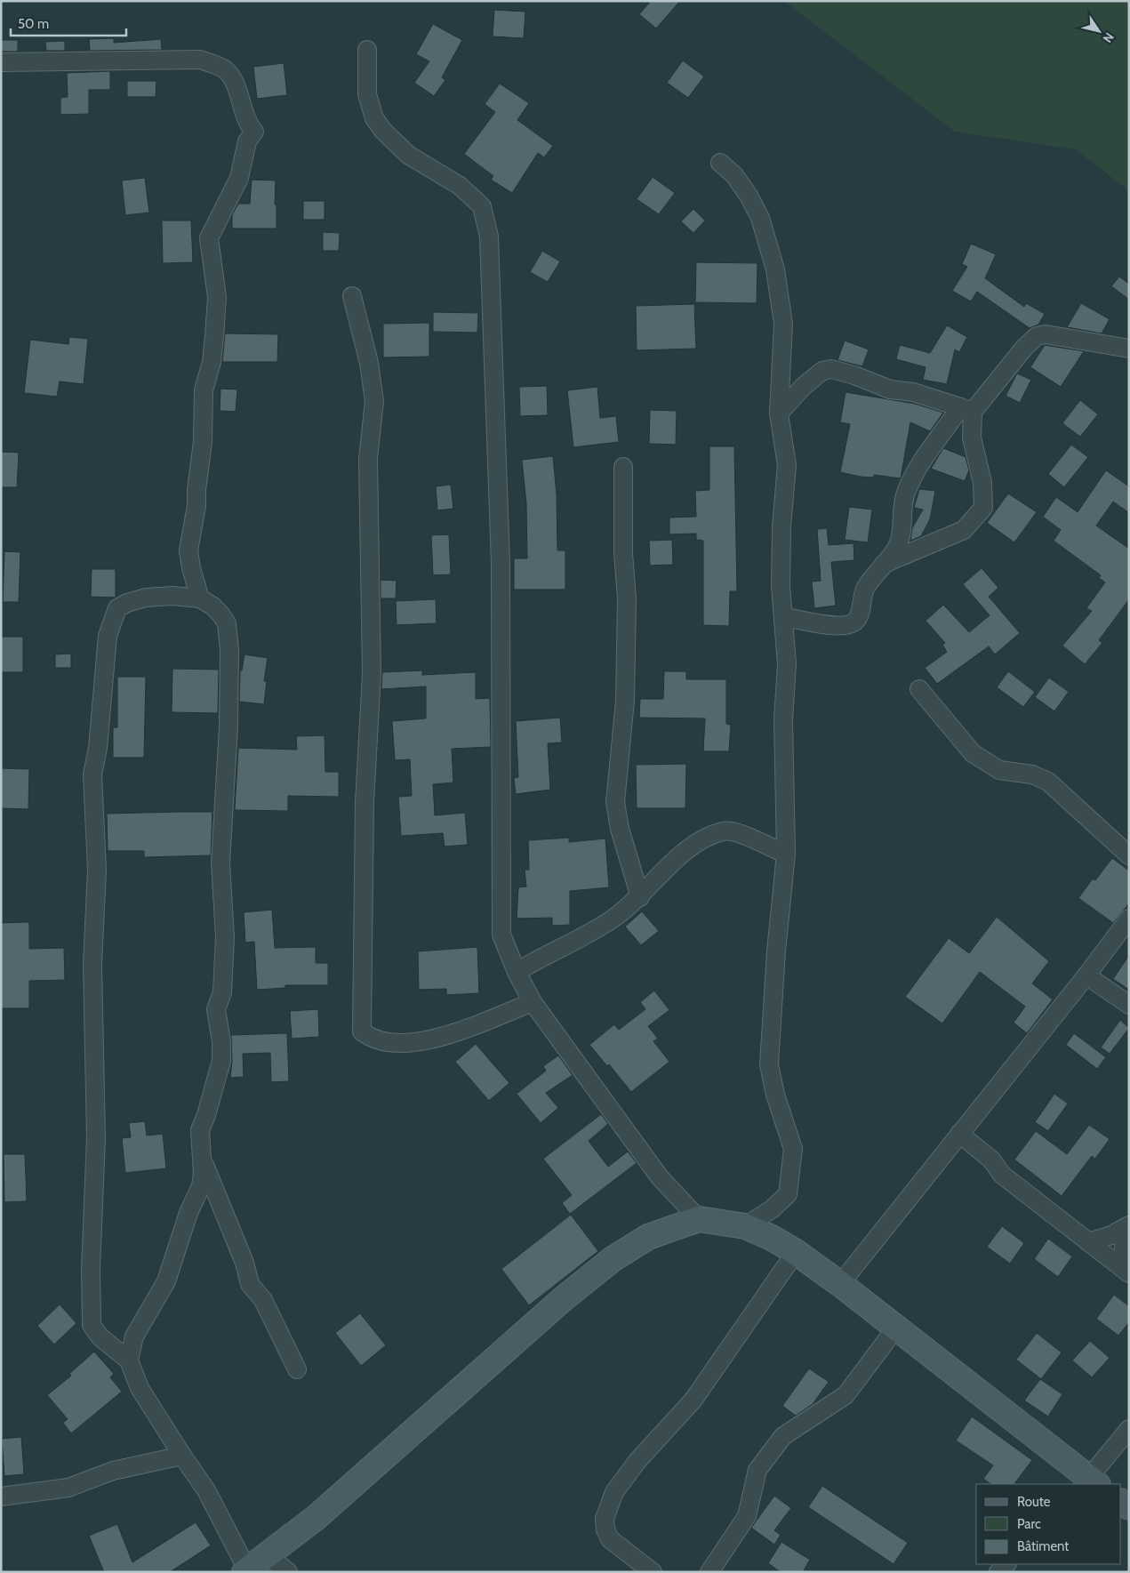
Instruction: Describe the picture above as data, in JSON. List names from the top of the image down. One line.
{"legend":["Route","Parc","Bâtiment"],"scale_bar":"50 m","north":"bottom right"}
